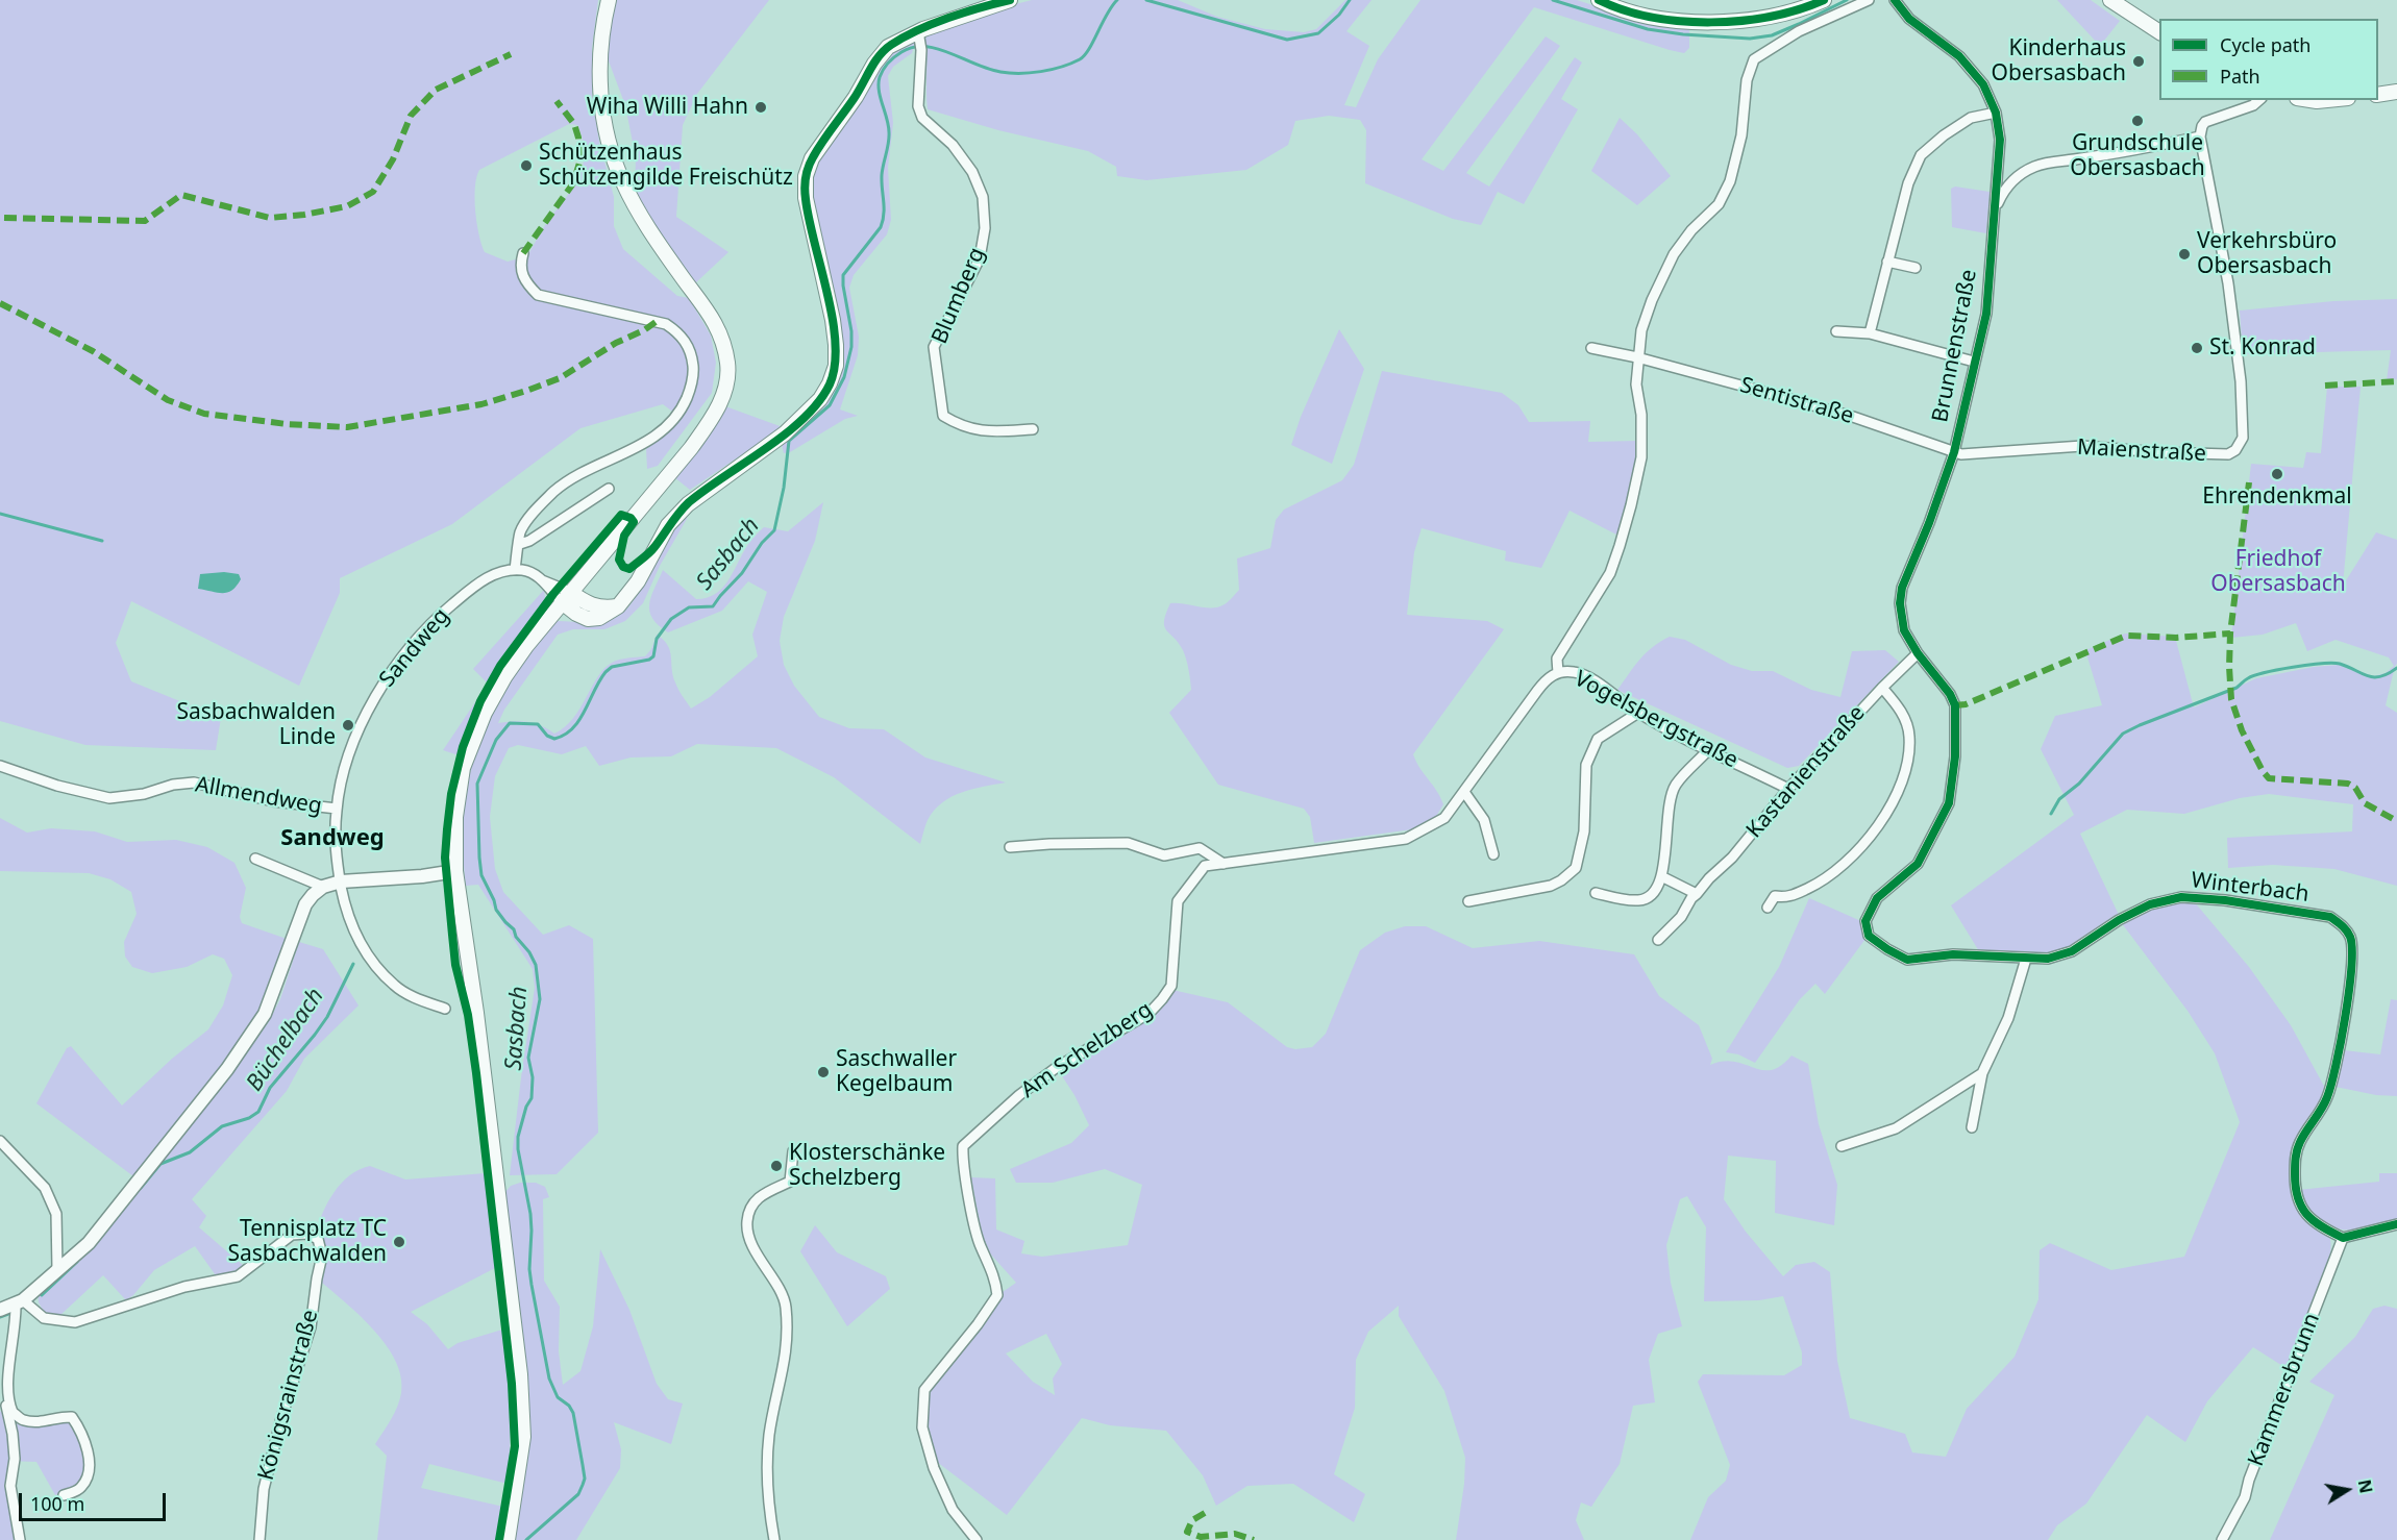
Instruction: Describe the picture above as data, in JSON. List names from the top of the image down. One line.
{"streets":{"street":["Blumberg","Brunnenstraße","Sentistraße","Maienstraße","Sandweg","Vogelsbergstraße","Kastanienstraße","Allmendweg","Winterbach","Am Schelzberg","Kammersbrunn","Königsrainstraße"]},"crossings":[["Brunnenstraße","Sentistraße"],["Brunnenstraße","Maienstraße"],["Brunnenstraße","Kastanienstraße"],["Brunnenstraße","Winterbach"],["Sentistraße","Maienstraße"],["Sandweg","Allmendweg"],["Vogelsbergstraße","Kastanienstraße"],["Vogelsbergstraße","Am Schelzberg"],["Kastanienstraße","Winterbach"],["Winterbach","Kammersbrunn"]],"districts":["Sandweg"],"water":["Sasbach","Büchelbach"],"parks":["Friedhof Obersasbach"],"places":["Kinderhaus Obersasbach","Wiha Willi Hahn","Grundschule Obersasbach","Schützenhaus Schützengilde Freischütz","Verkehrsbüro Obersasbach","St. Konrad","Ehrendenkmal","Sasbachwalden Linde","Saschwaller Kegelbaum","Klosterschänke Schelzberg","Tennisplatz TC Sasbachwalden"],"legend":["Cycle path","Path"],"scale_bar":"100 m","north":"right"}
